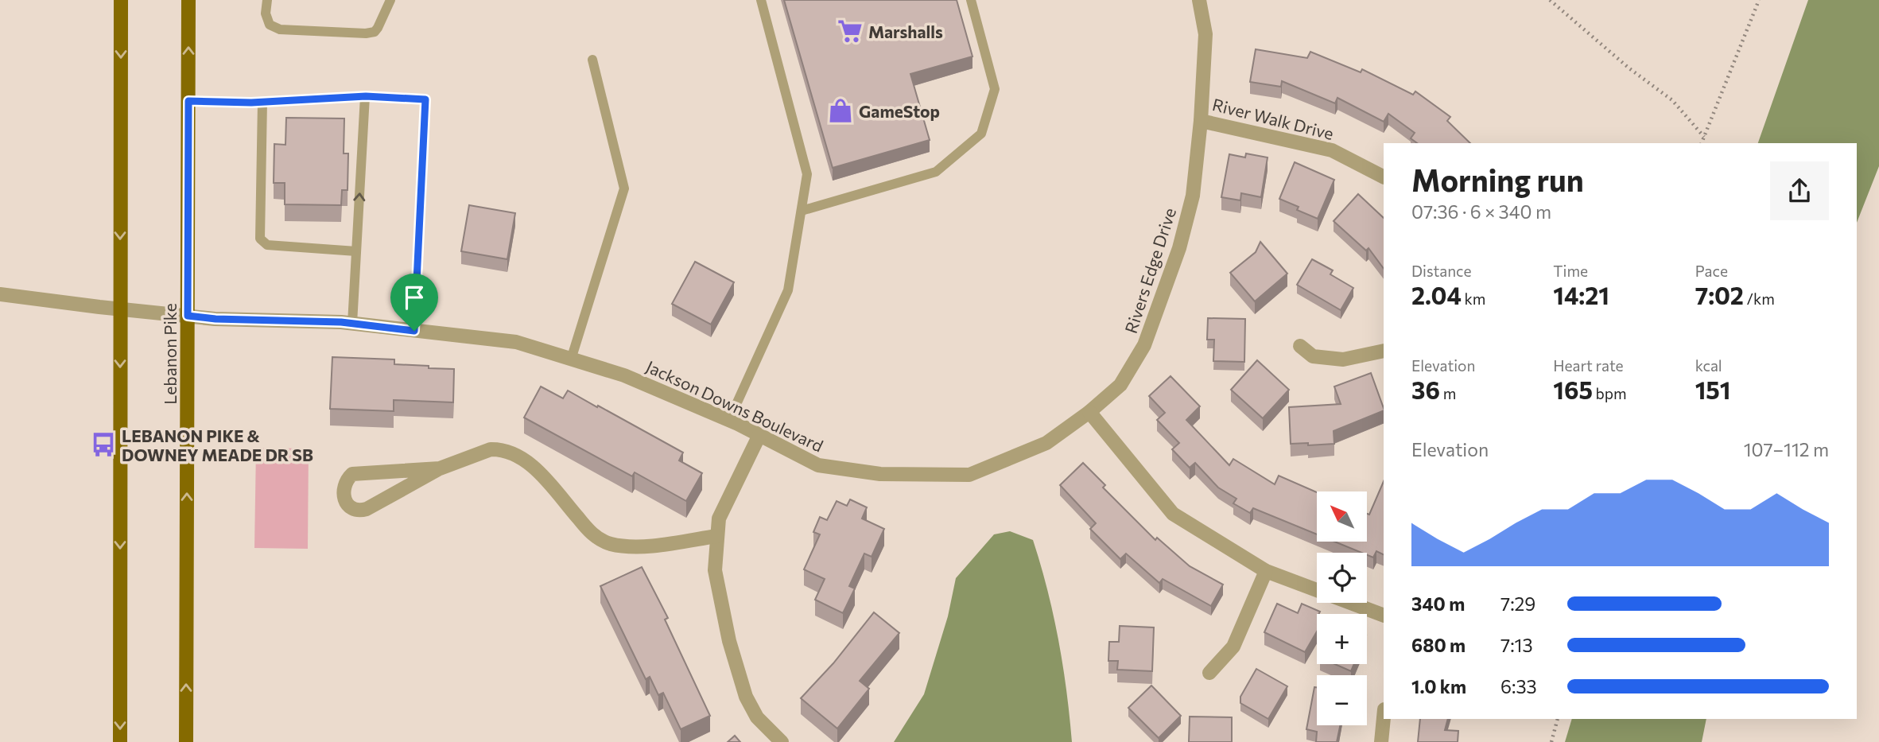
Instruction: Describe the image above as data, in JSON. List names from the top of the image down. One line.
{"streets":{"main road":["Lebanon Pike"],"street":["River Walk Drive","Rivers Edge Drive","Jackson Downs Boulevard"]},"crossings":[["River Walk Drive","Rivers Edge Drive"],["Rivers Edge Drive","Jackson Downs Boulevard"],["Lebanon Pike","Jackson Downs Boulevard"]],"places":{"supermarket":["Marshalls"],"shop":["GameStop"],"bus stop":["LEBANON PIKE & DOWNEY MEADE DR SB"]},"north":"top left","page":{"heading":["Morning run","07:36 · 6 × 340 m"],"stats":[["Distance","2.04 km"],["Time","14:21"],["Pace","7:02 /km"],["Elevation","36 m"],["Heart rate","165 bpm"],["kcal","151"]],"chart":["Elevation","107–112 m"],"map_buttons":["+","−"],"list":[{"name":"340 m","note":"7:29"},{"name":"680 m","note":"7:13"},{"name":"1.0 km","note":"6:33"}]}}
